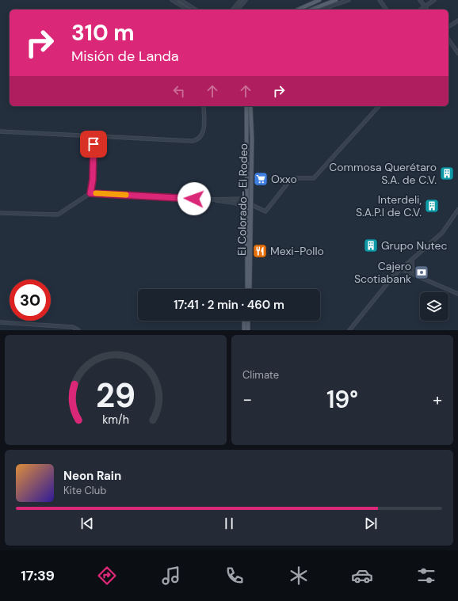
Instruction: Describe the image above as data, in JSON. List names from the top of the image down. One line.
{"streets":{"main road":["El Colorado- El Rodeo"]},"places":{"building":["Commosa Querétaro S.A. de C.V.","Interdeli, S.A.P.I de C.V.","Grupo Nutec"],"supermarket":["Oxxo"],"restaurant":["Mexi-Pollo"],"bank":["Cajero Scotiabank"]},"page":{"turn":["310 m","Misión de Landa"],"limit":"30","trip":"17:41 · 2 min · 460 m","tile":"Climate","heat":["−","19°","+"],"song":["Neon Rain","Kite Club"],"tabs":"17:39","gauge":["29","km/h"]}}
